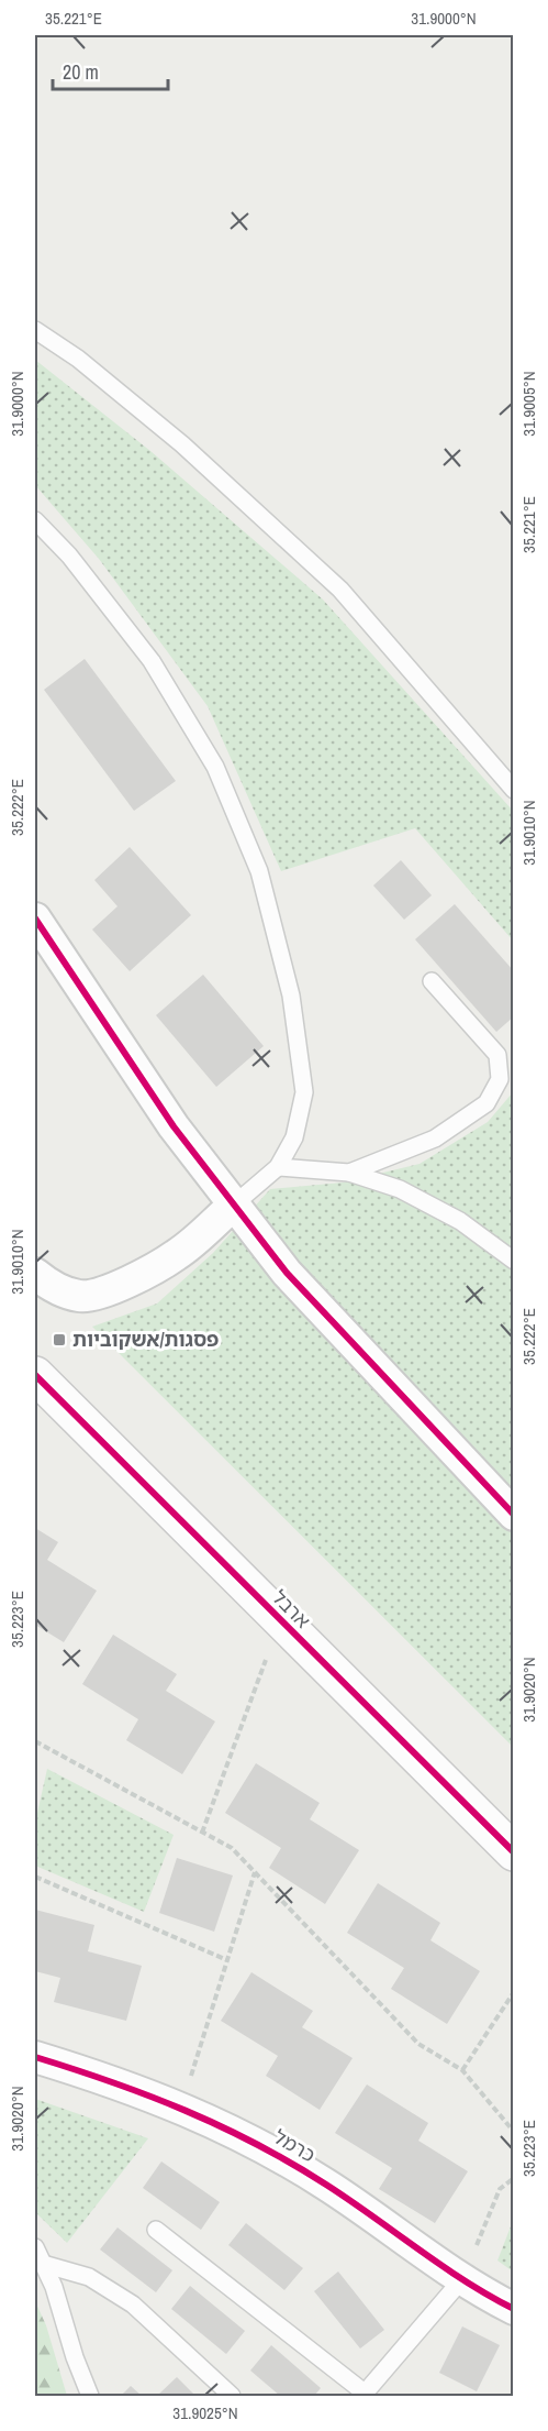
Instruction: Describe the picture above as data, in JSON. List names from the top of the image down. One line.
{"streets":{"street":["ארבל","כרמל"]},"places":{"transit":["פסגות/אשקוביות"]},"scale_bar":"20 m","coordinates":["35.221°E","31.9000°N","31.9005°N","35.222°E","31.9010°N","35.223°E","31.9020°N","31.9025°N"]}
